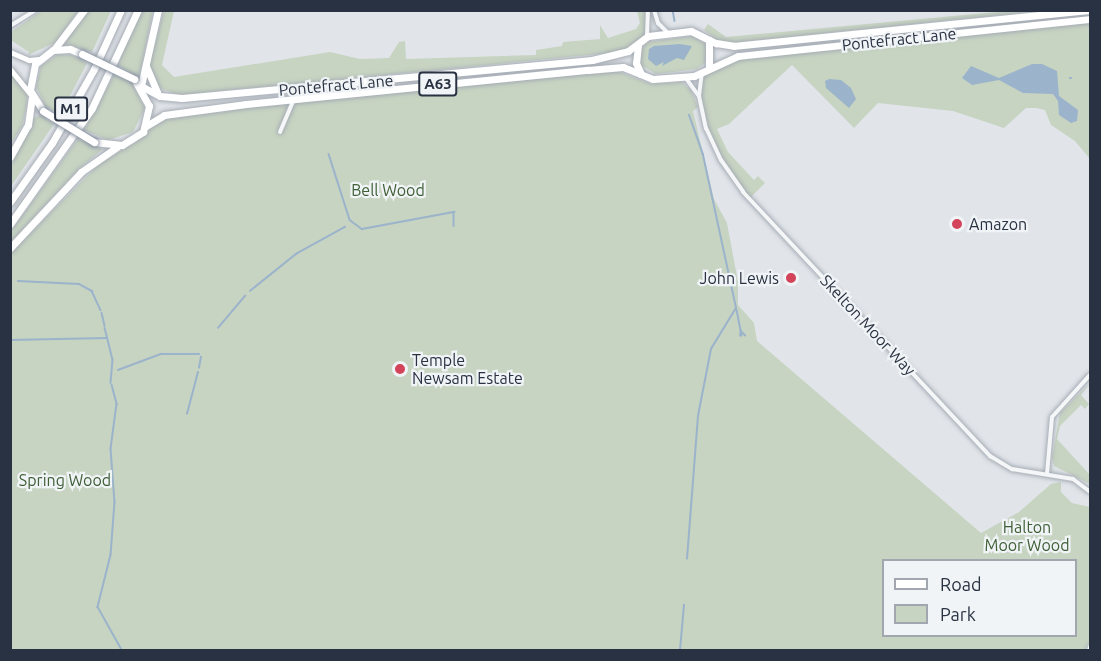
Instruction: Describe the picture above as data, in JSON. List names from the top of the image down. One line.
{"streets":{"highway":["Pontefract Lane","A63","M1"],"street":["Skelton Moor Way"]},"crossings":[["Pontefract Lane","A63"],["Pontefract Lane","M1"],["Pontefract Lane","Skelton Moor Way"],["A63","Skelton Moor Way"]],"parks":["Bell Wood","Spring Wood","Halton Moor Wood"],"places":["Amazon","John Lewis","Temple Newsam Estate"],"legend":["Road","Park"]}
